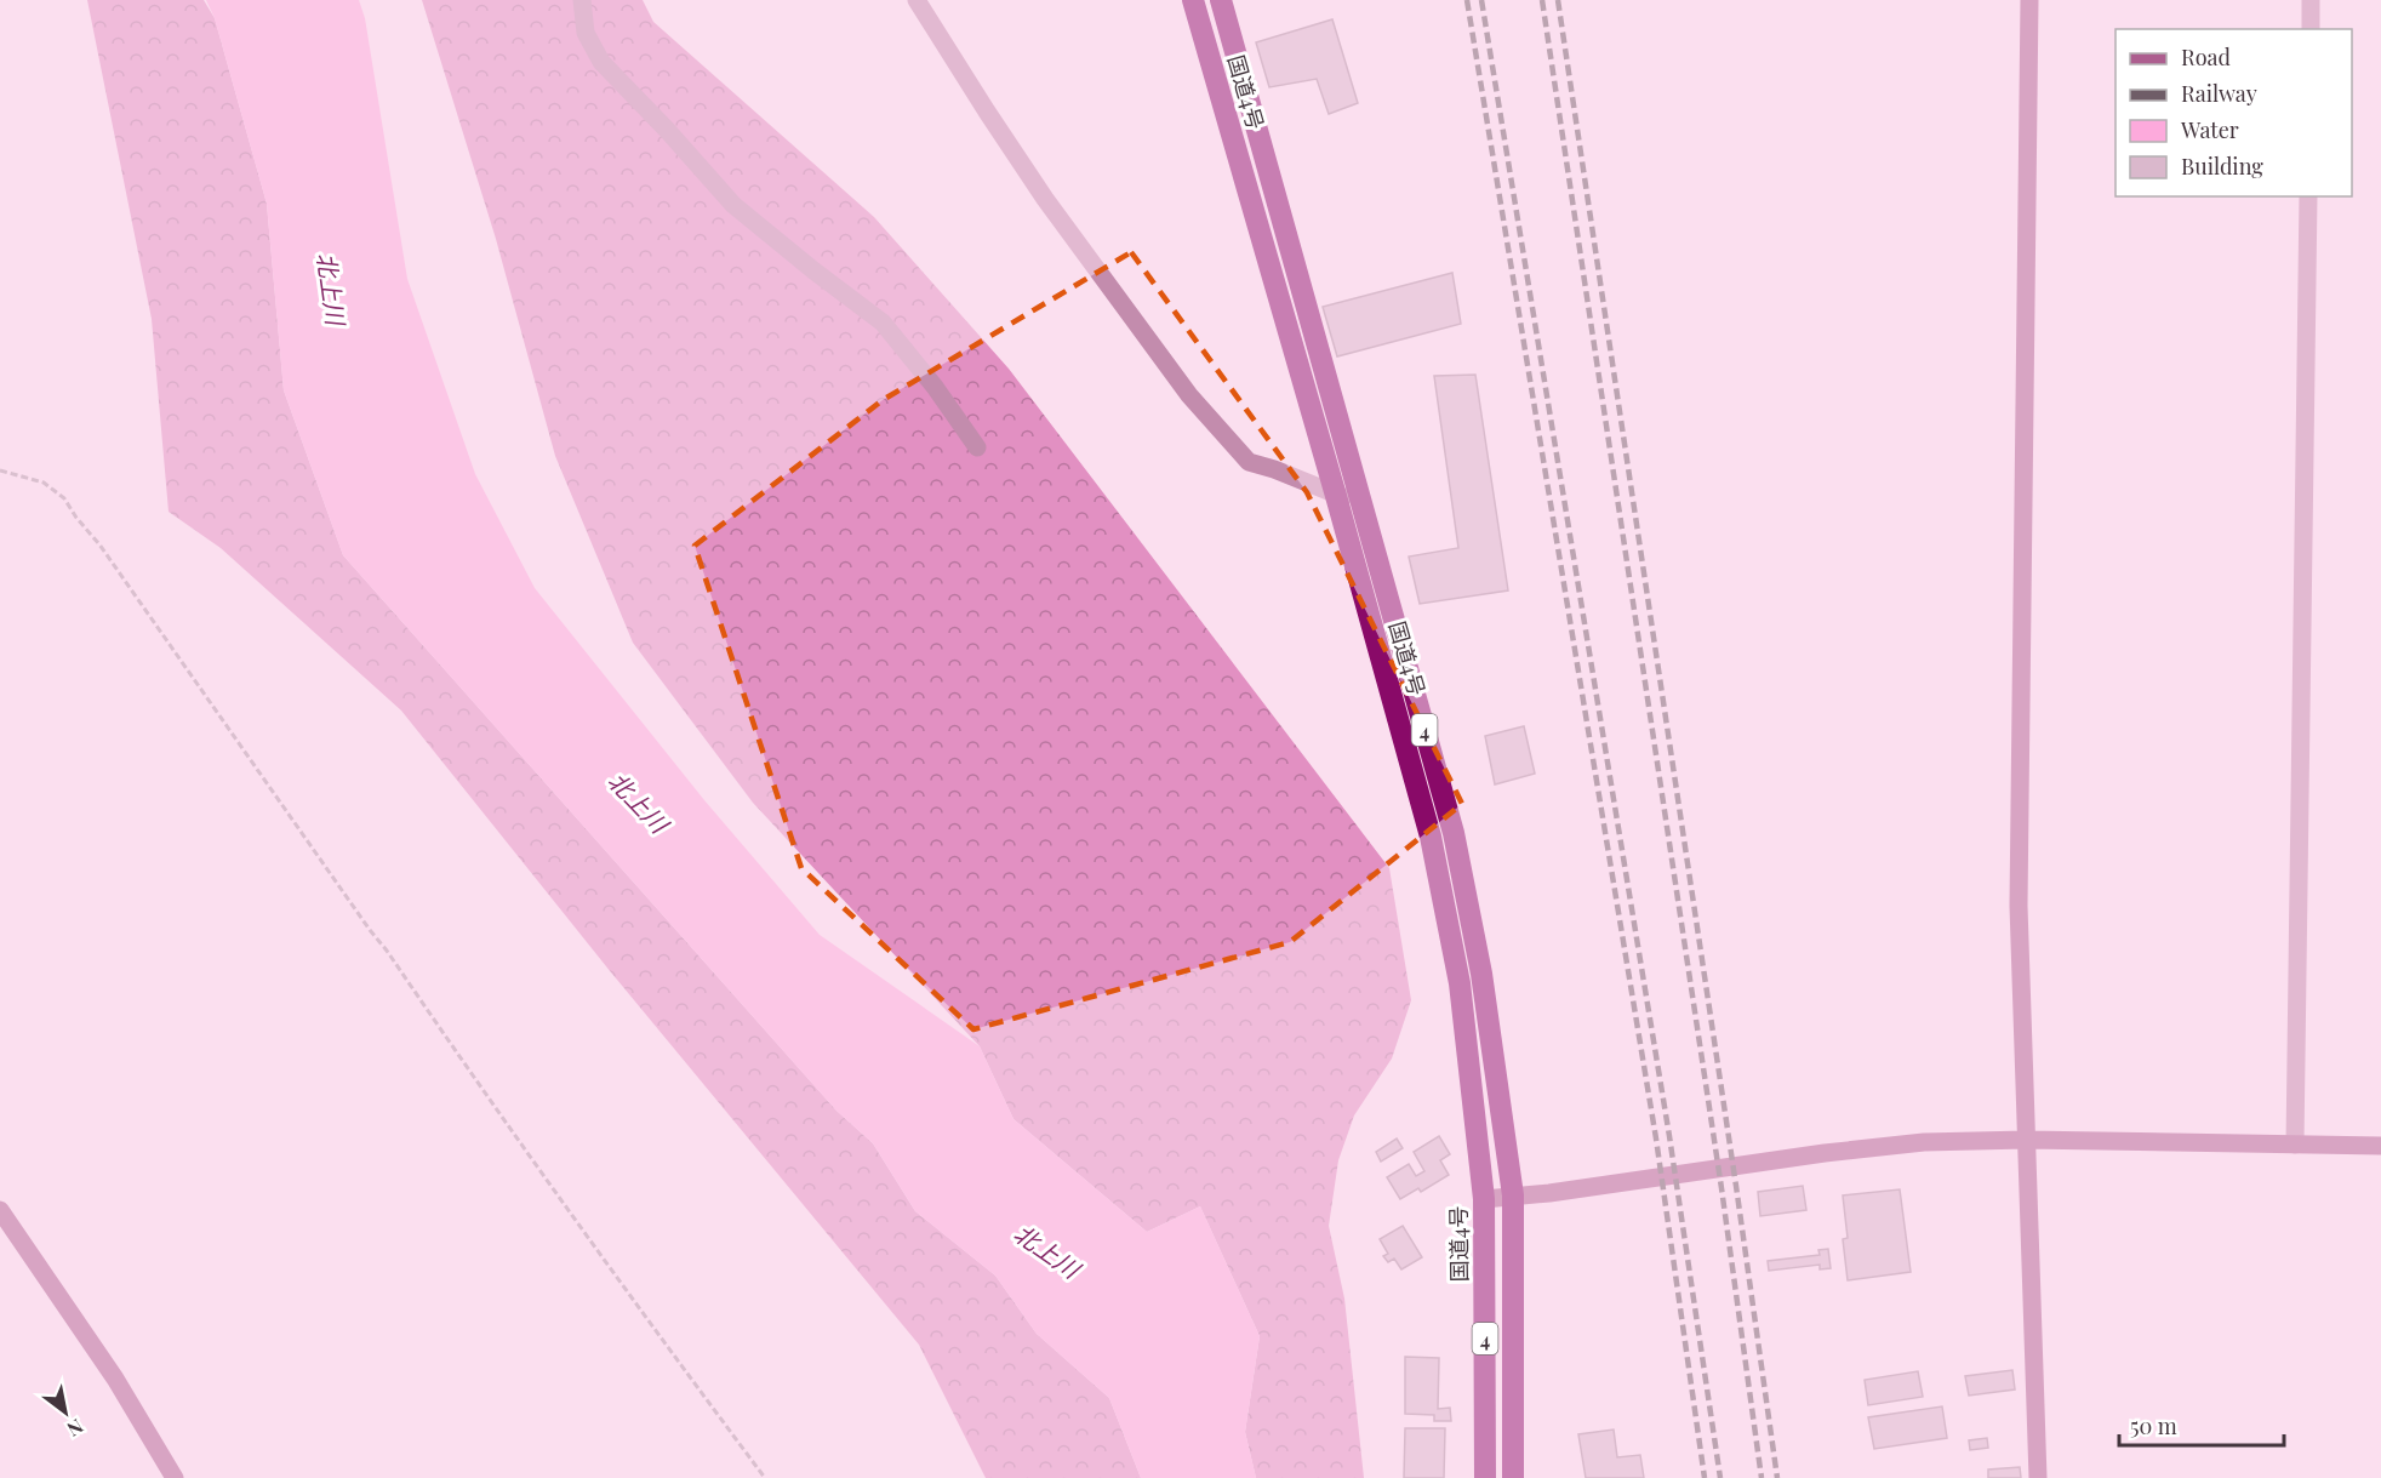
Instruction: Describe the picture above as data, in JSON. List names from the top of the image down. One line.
{"streets":{"highway":["国道4号","4"]},"water":["北上川"],"legend":["Road","Railway","Water","Building"],"scale_bar":"50 m","north":"bottom right"}
